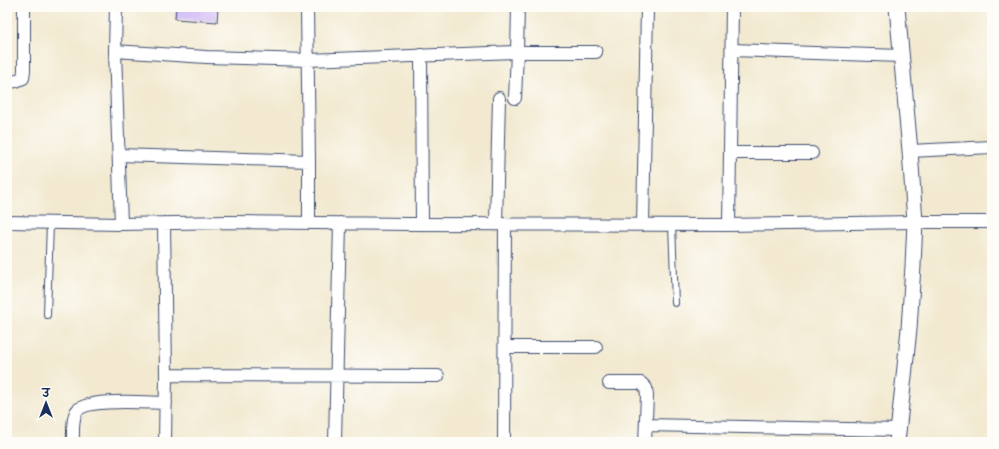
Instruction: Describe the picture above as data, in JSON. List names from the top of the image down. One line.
{"north":"top"}
